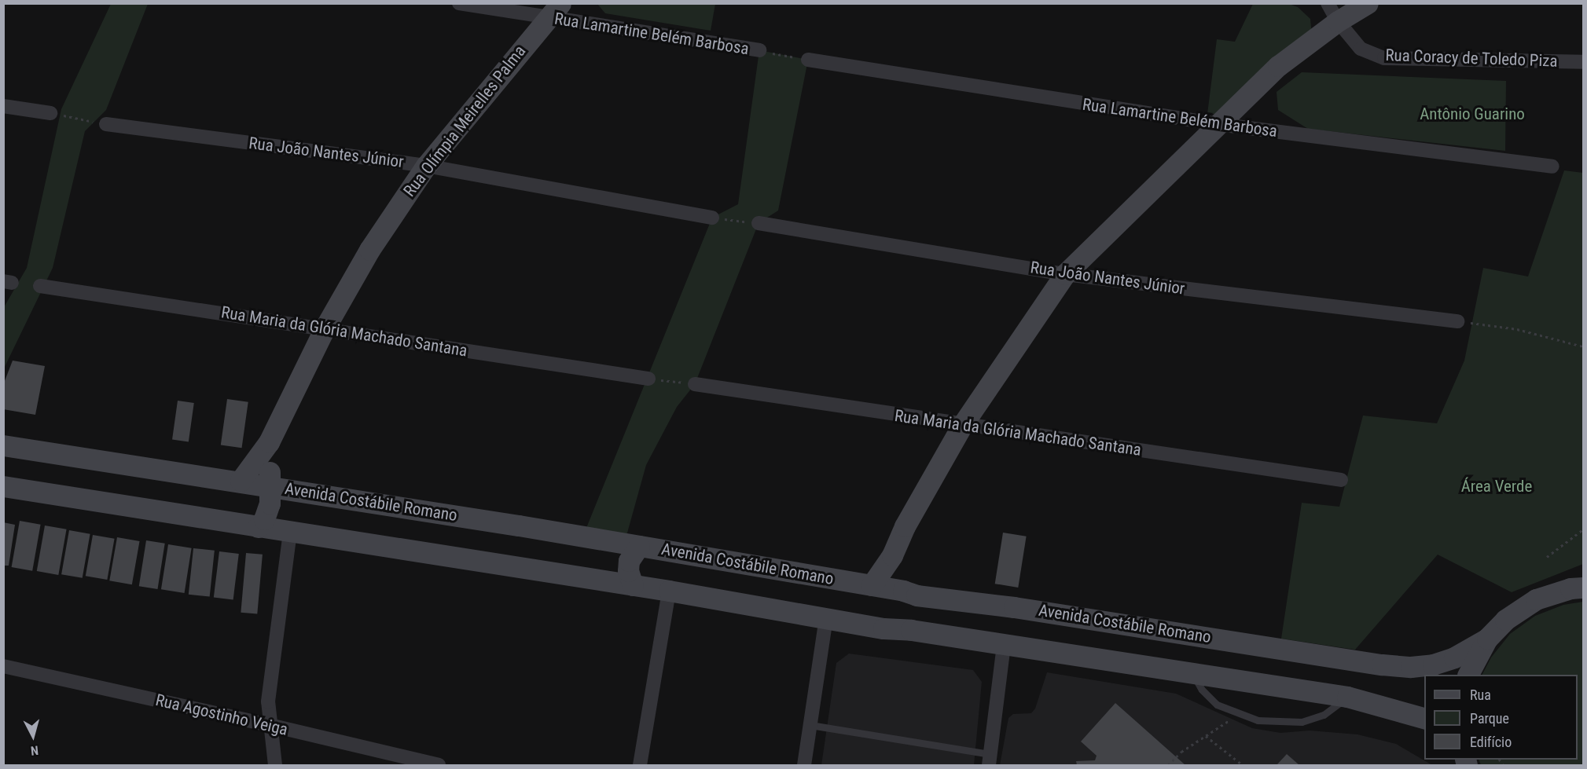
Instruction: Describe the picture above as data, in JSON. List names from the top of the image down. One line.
{"streets":{"main road":["Rua Olímpia Meirelles Palma","Avenida Costábile Romano"],"street":["Rua Lamartine Belém Barbosa","Rua Coracy de Toledo Piza","Rua João Nantes Júnior","Rua Maria da Glória Machado Santana","Rua Agostinho Veiga"]},"crossings":[["Rua Lamartine Belém Barbosa","Rua Olímpia Meirelles Palma"],["Rua Olímpia Meirelles Palma","Rua João Nantes Júnior"],["Rua Olímpia Meirelles Palma","Rua Maria da Glória Machado Santana"],["Rua Olímpia Meirelles Palma","Avenida Costábile Romano"]],"parks":["Antônio Guarino","Área Verde"],"legend":["Rua","Parque","Edifício"],"north":"bottom"}
